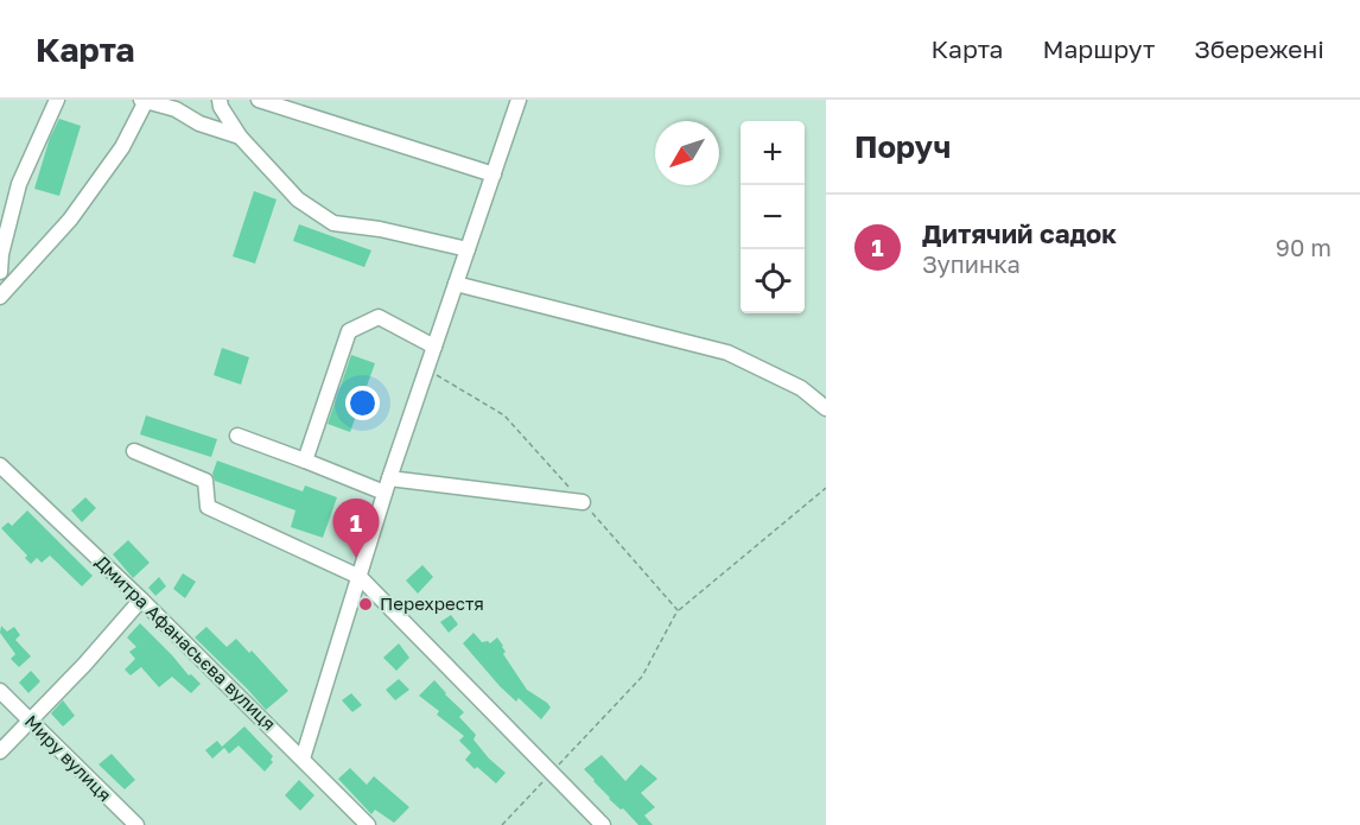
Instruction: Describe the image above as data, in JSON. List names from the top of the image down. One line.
{"streets":{"street":["Дмитра Афанасьєва вулиця","Миру вулиця"]},"places":["Перехрестя"],"north":"bottom left","page":{"header":"Карта","nav":["Карта","Маршрут","Збережені"],"heading":"Поруч","map_buttons":["+","−"],"list":[{"mark":"1","name":"Дитячий садок","note":"Зупинка","value":"90 m"}],"pins":"1"}}
